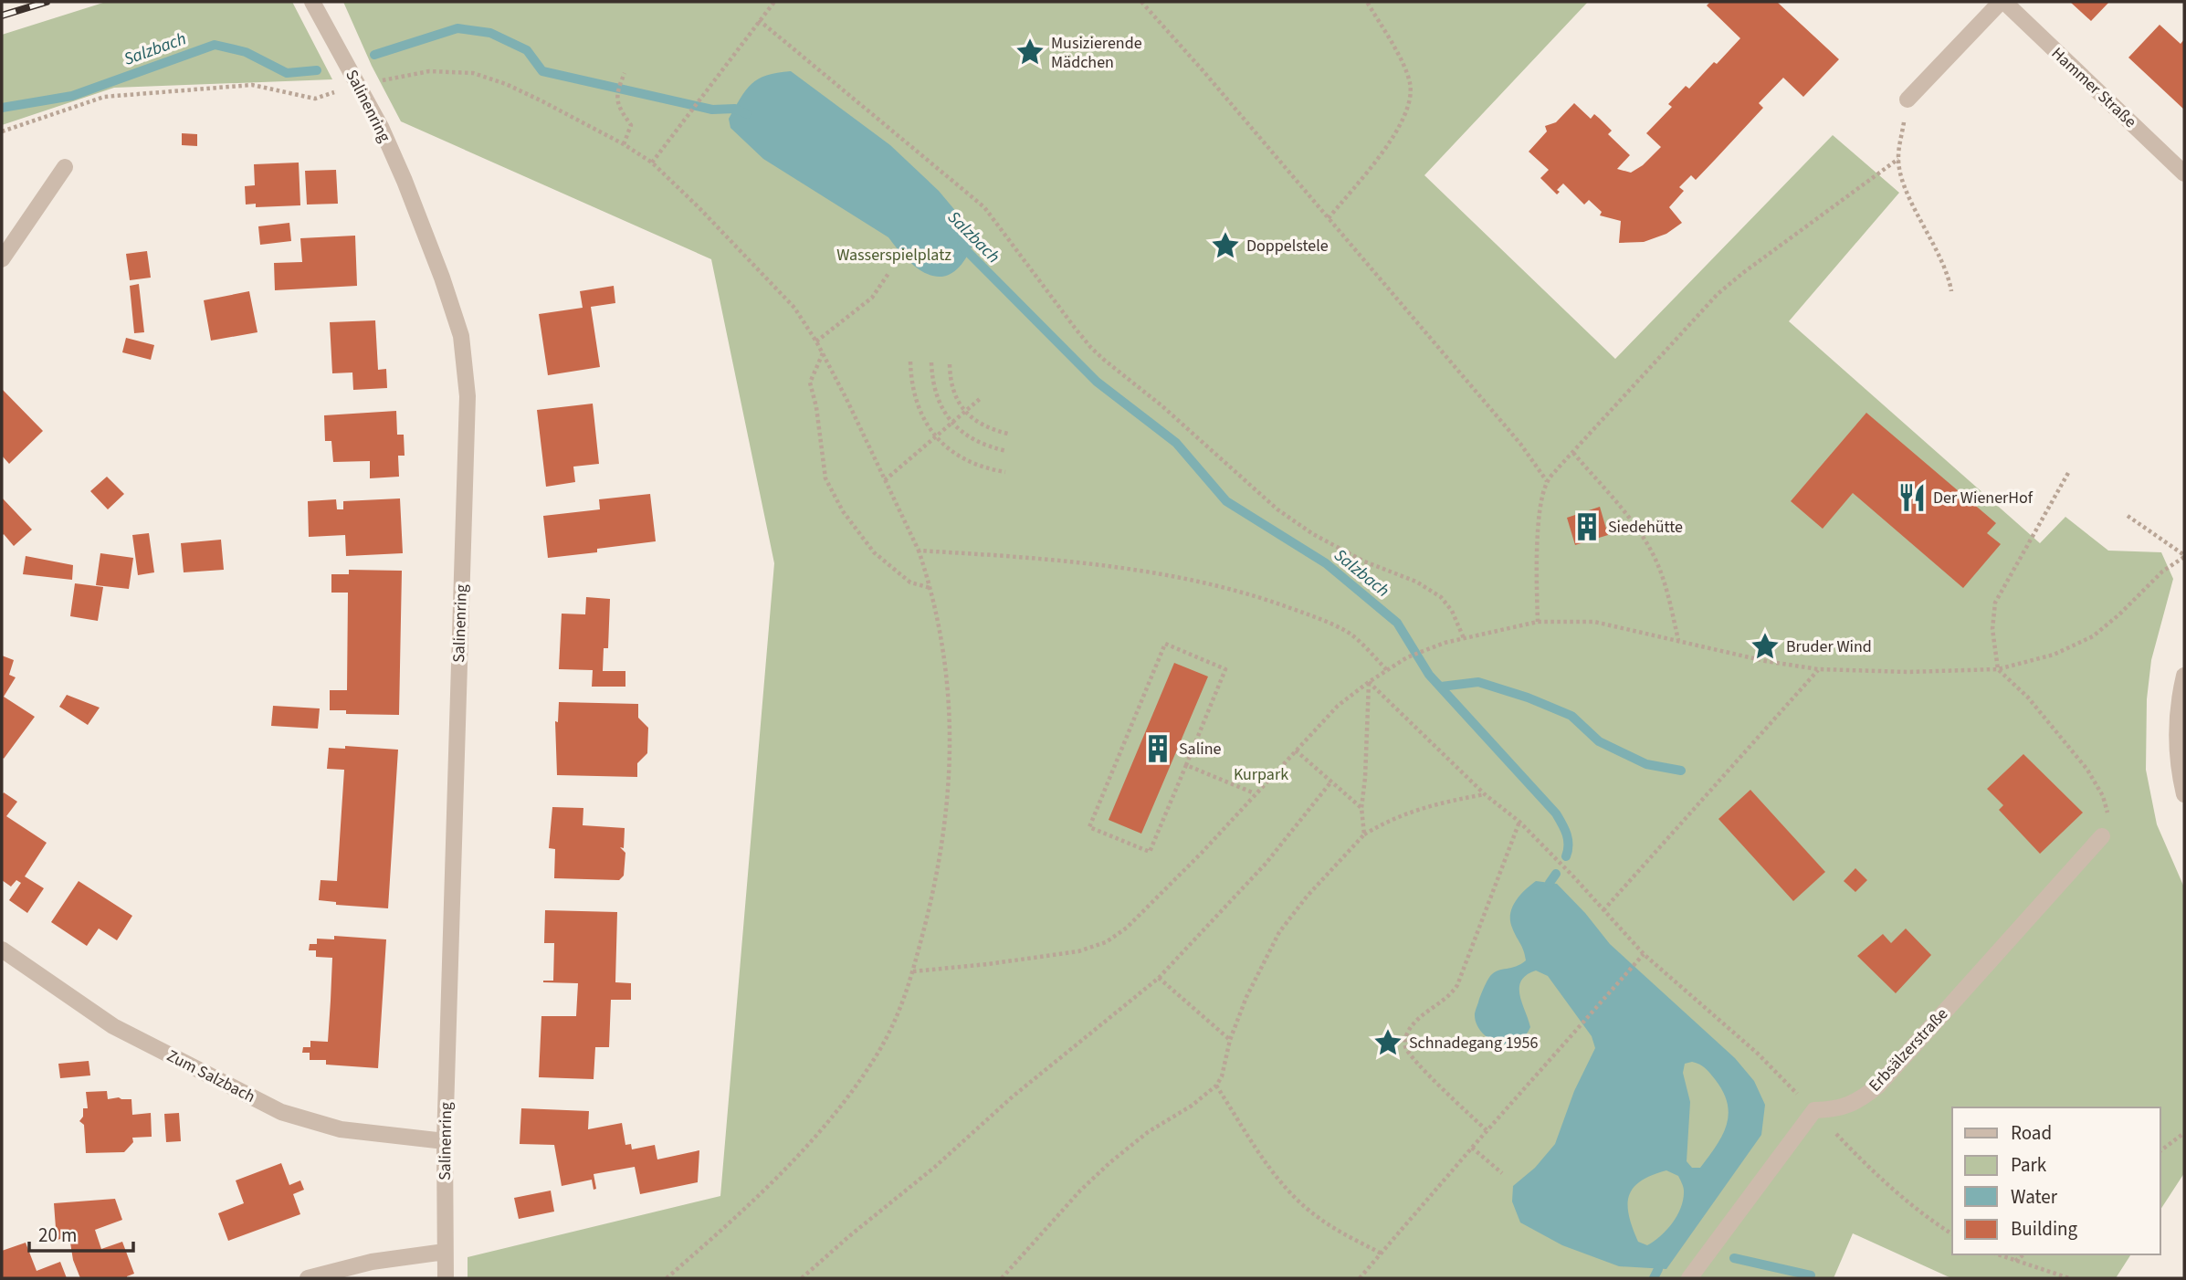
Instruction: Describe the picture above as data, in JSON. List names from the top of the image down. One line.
{"streets":{"street":["Hammer Straße","Salinenring","Erbsälzerstraße","Zum Salzbach"]},"crossings":[["Salinenring","Zum Salzbach"]],"water":["Salzbach"],"parks":["Wasserspielplatz","Kurpark"],"places":{"place":["Musizierende Mädchen","Doppelstele","Bruder Wind","Schnadegang 1956"],"restaurant":["Der WienerHof"],"building":["Siedehütte","Saline"]},"legend":["Road","Park","Water","Building"],"scale_bar":"20 m"}
